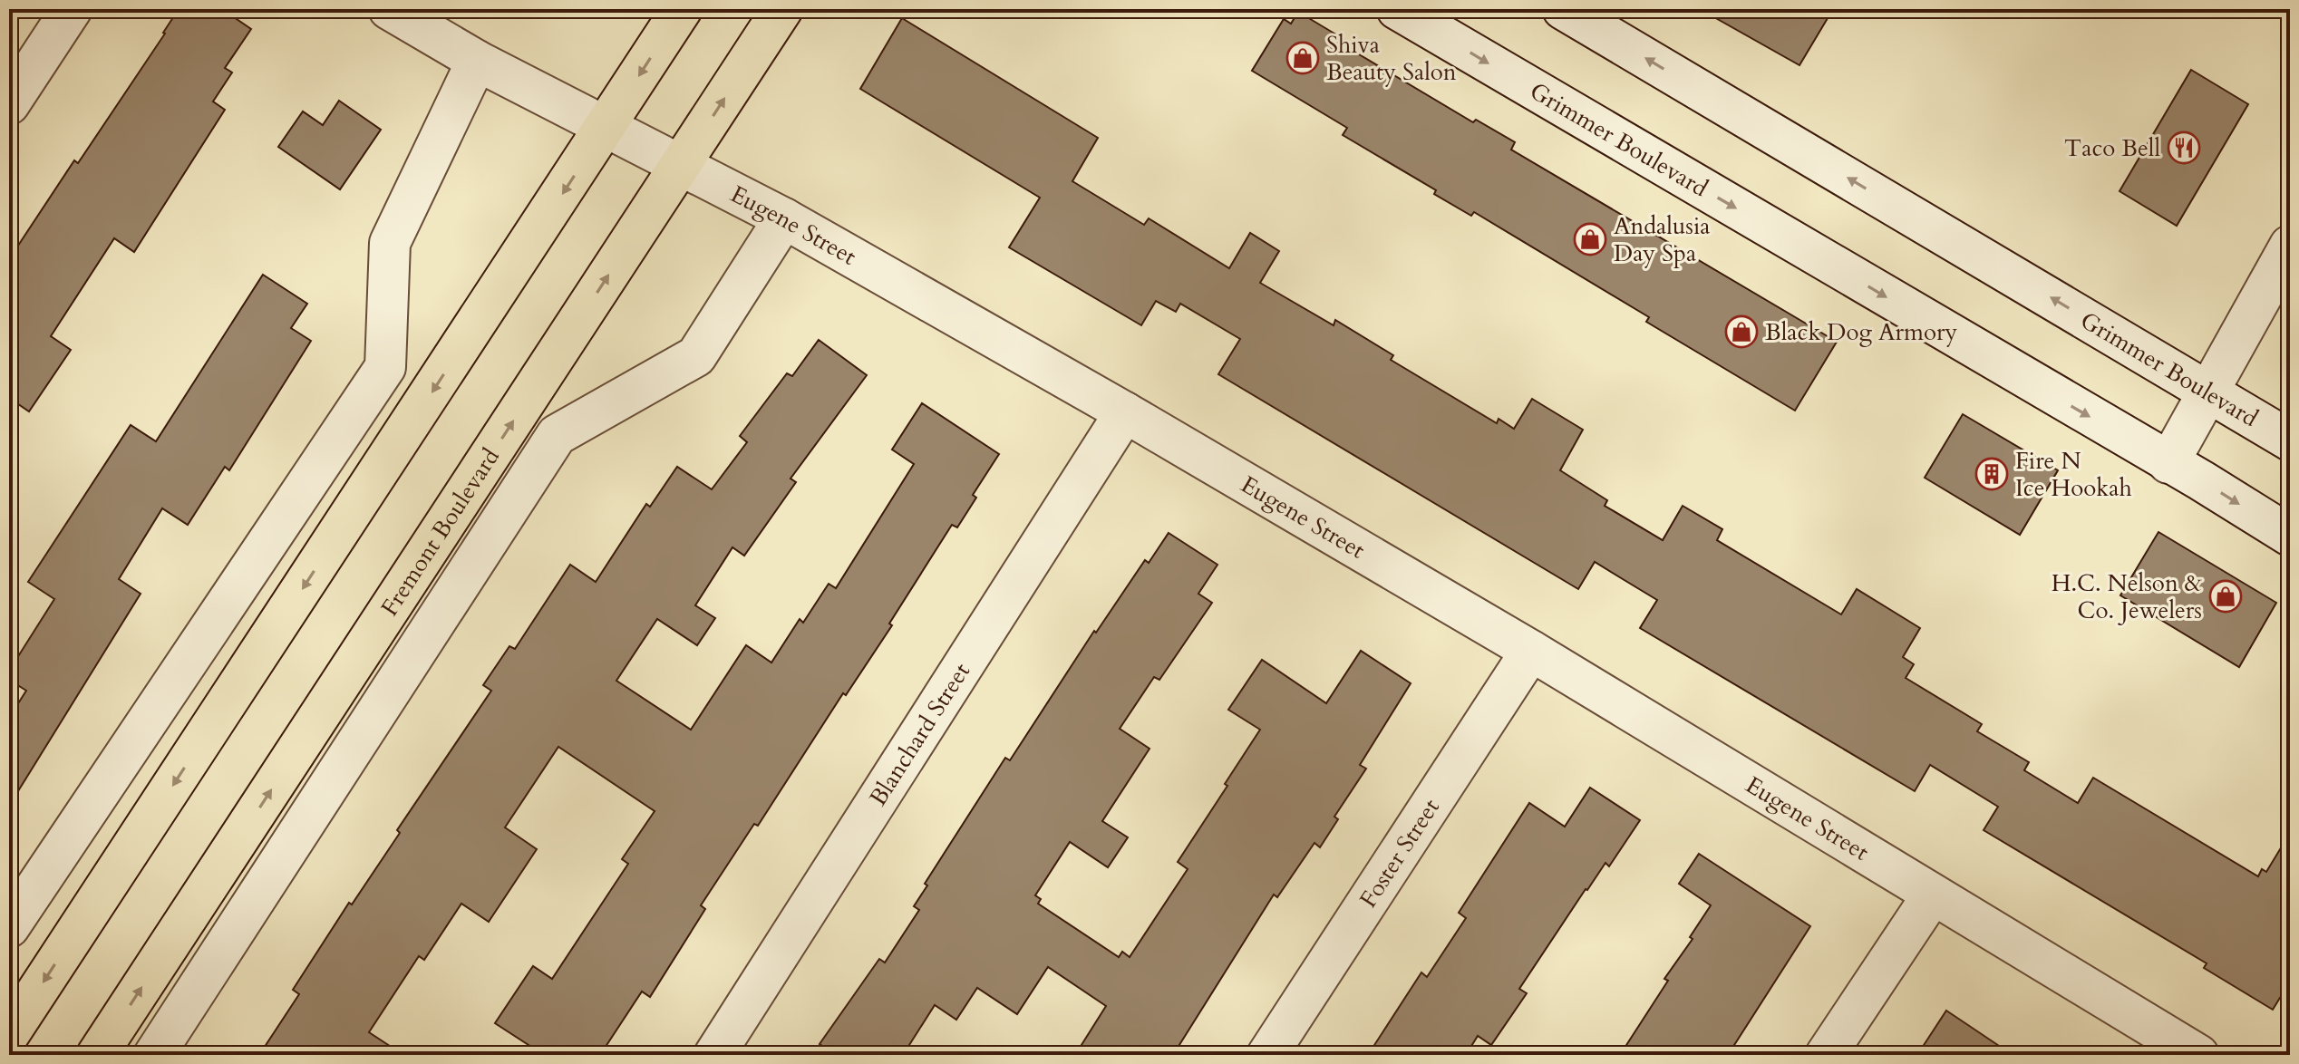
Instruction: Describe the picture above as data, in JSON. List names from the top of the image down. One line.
{"streets":{"main road":["Fremont Boulevard"],"street":["Grimmer Boulevard","Eugene Street","Blanchard Street","Foster Street"]},"crossings":[["Eugene Street","Fremont Boulevard"],["Eugene Street","Blanchard Street"],["Eugene Street","Foster Street"]],"places":{"shop":["Shiva Beauty Salon","Andalusia Day Spa","Black Dog Armory","H.C. Nelson & Co. Jewelers"],"restaurant":["Taco Bell"],"building":["Fire N Ice Hookah"]}}
